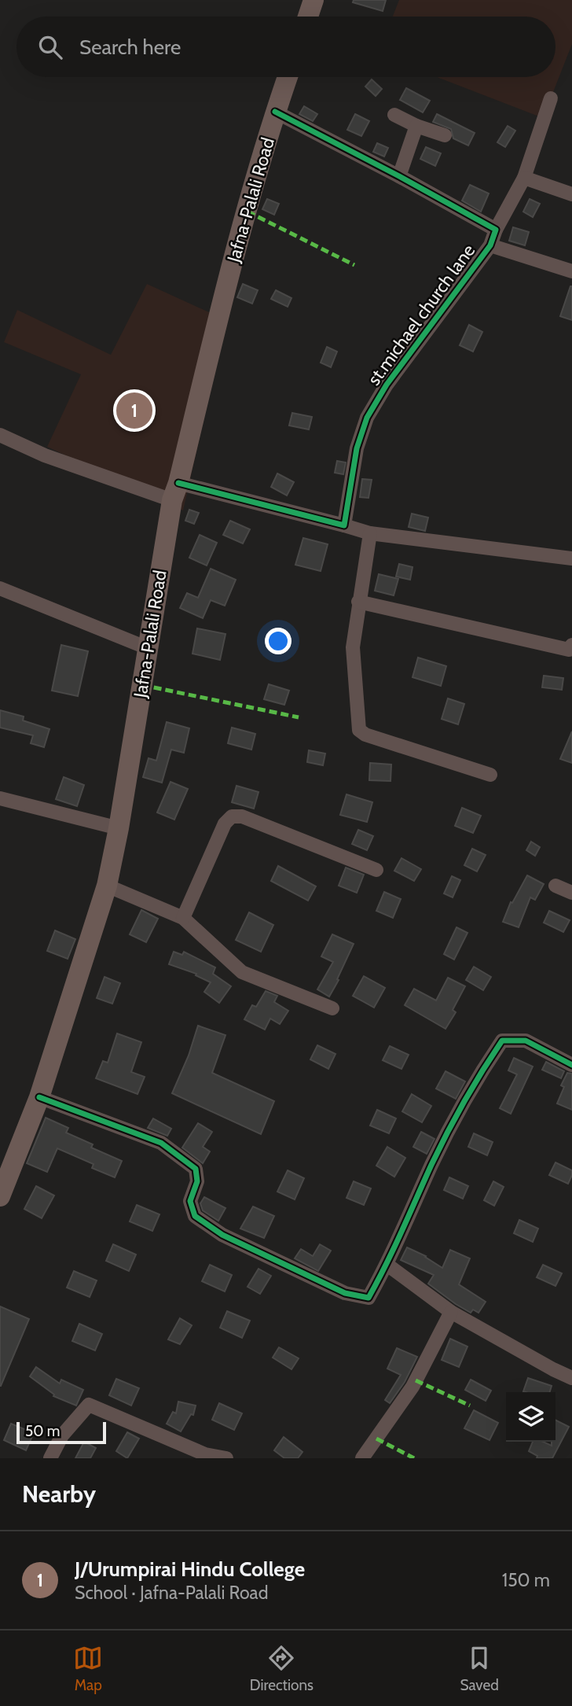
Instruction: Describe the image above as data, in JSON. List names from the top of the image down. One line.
{"streets":{"main road":["Jafna-Palali Road"],"street":["st.michael church lane"]},"crossings":[["Jafna-Palali Road","st.michael church lane"]],"scale_bar":"50 m","page":{"search":"Search here","pins":"1","scale":"50 m","heading":"Nearby","list":[{"mark":"1","name":"J/Urumpirai Hindu College","note":"School · Jafna-Palali Road","value":"150 m"}],"nav":["Map","Directions","Saved"]}}
